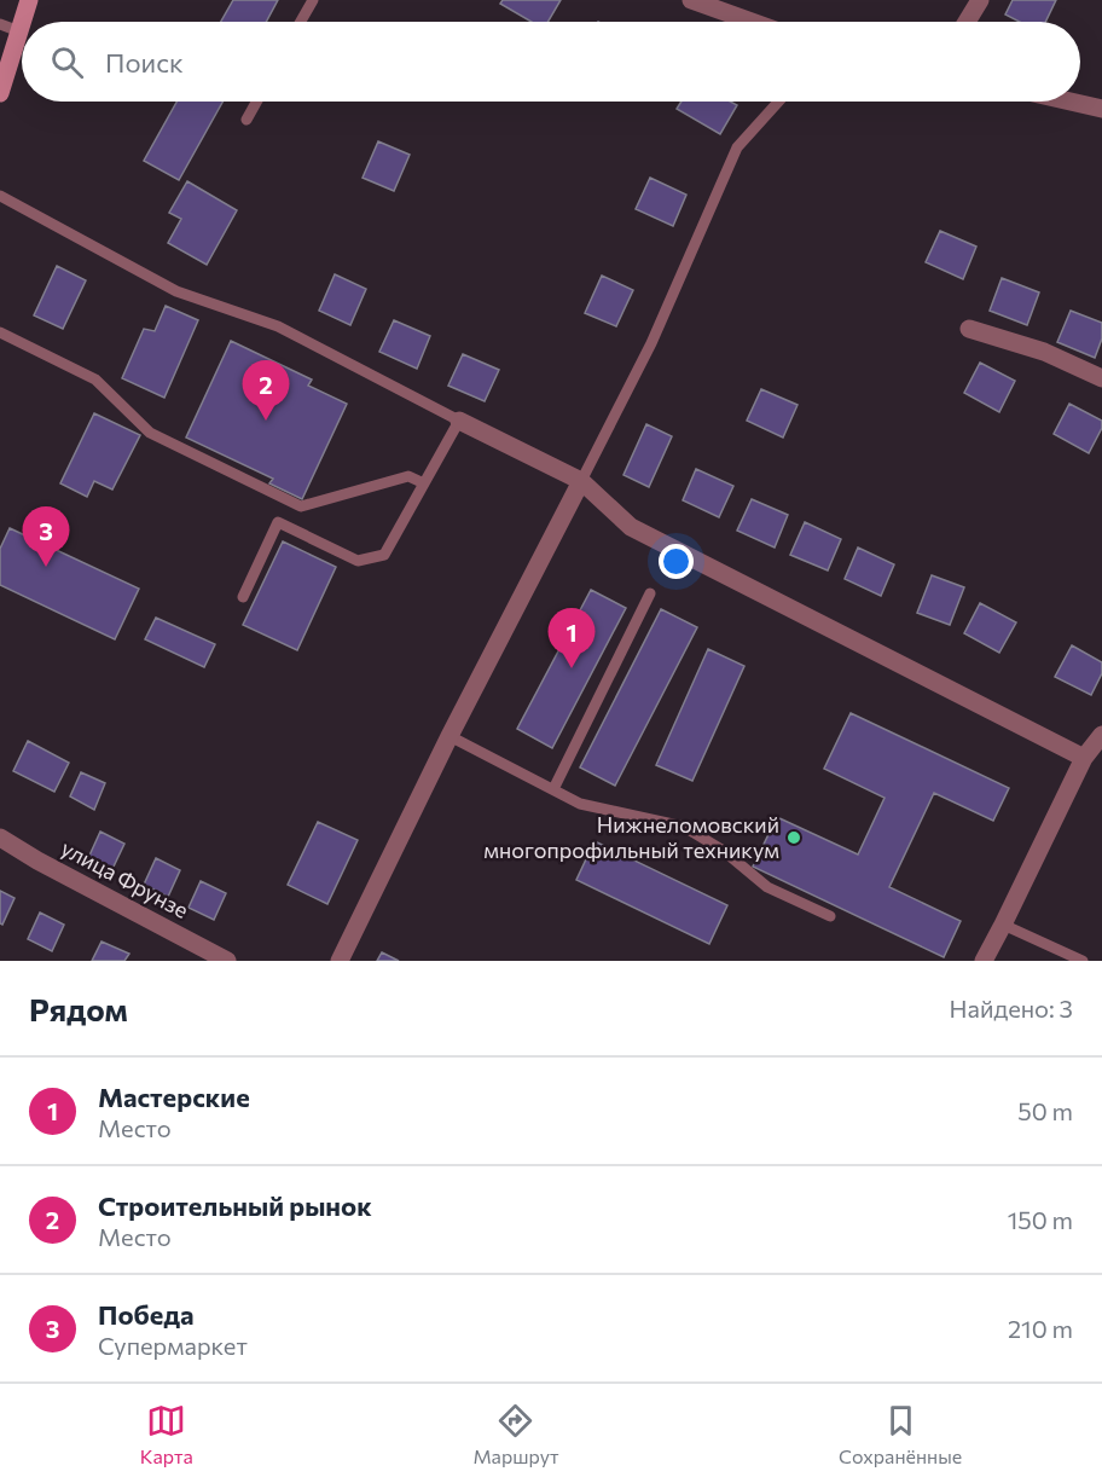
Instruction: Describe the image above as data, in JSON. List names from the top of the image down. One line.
{"streets":{"street":["улица Фрунзе"]},"places":["Нижнеломовский многопрофильный техникум"],"page":{"search":"Поиск","pins":["2","3","1"],"heading":["Рядом","Найдено: 3"],"list":[{"mark":"1","name":"Мастерские","note":"Место","value":"50 m"},{"mark":"2","name":"Строительный рынок","note":"Место","value":"150 m"},{"mark":"3","name":"Победа","note":"Супермаркет","value":"210 m"}],"nav":["Карта","Маршрут","Сохранённые"]}}
